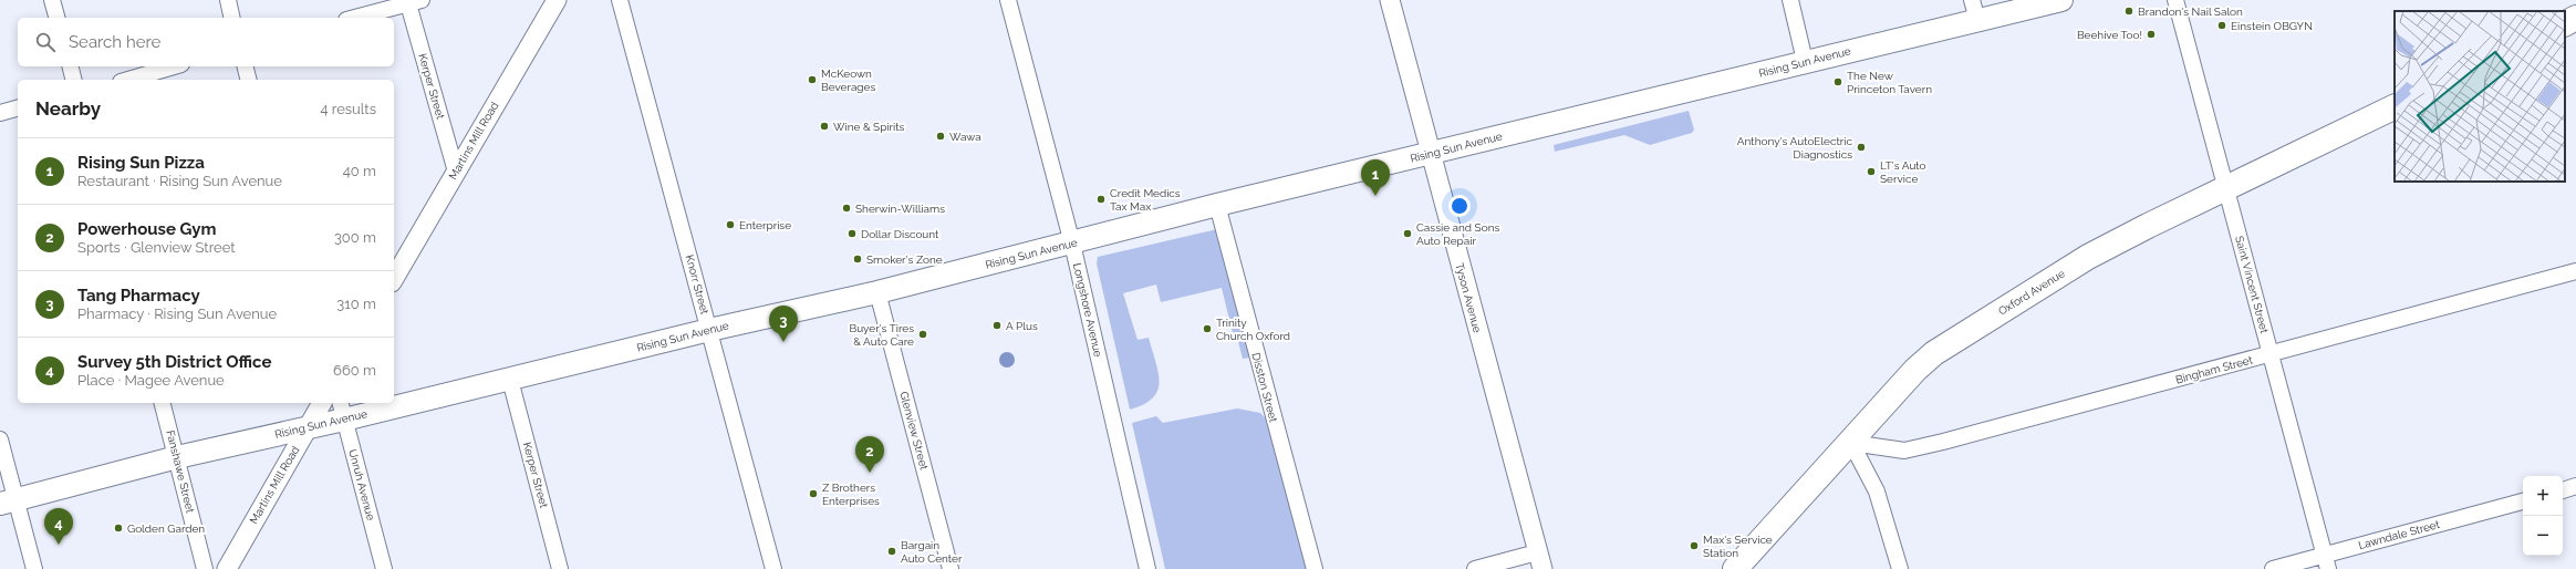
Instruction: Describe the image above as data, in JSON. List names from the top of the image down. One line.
{"streets":{"main road":["Rising Sun Avenue","Oxford Avenue"],"street":["Kerper Street","Martins Mill Road","Knorr Street","Saint Vincent Street","Tyson Avenue","Longshore Avenue","Bingham Street","Disston Street","Glenview Street","Fanshawe Street","Unruh Avenue","Lawndale Street"]},"crossings":[["Rising Sun Avenue","Kerper Street"],["Rising Sun Avenue","Martins Mill Road"],["Rising Sun Avenue","Knorr Street"],["Rising Sun Avenue","Tyson Avenue"],["Rising Sun Avenue","Longshore Avenue"],["Rising Sun Avenue","Disston Street"],["Rising Sun Avenue","Glenview Street"],["Rising Sun Avenue","Fanshawe Street"],["Rising Sun Avenue","Unruh Avenue"],["Kerper Street","Martins Mill Road"],["Saint Vincent Street","Oxford Avenue"],["Saint Vincent Street","Bingham Street"],["Saint Vincent Street","Lawndale Street"],["Oxford Avenue","Bingham Street"]],"places":["Brandon's Nail Salon","Einstein OBGYN","Beehive Too!","McKeown Beverages","The New Princeton Tavern","Wine & Spirits","Wawa","Anthony's AutoElectric Diagnostics","LT's Auto Service","Credit Medics Tax Max","Sherwin-Williams","Enterprise","Dollar Discount","Cassie and Sons Auto Repair","Smoker's Zone","A Plus","Trinity Church Oxford","Buyer's Tires & Auto Care","Z Brothers Enterprises","Golden Garden","Max's Service Station","Bargain Auto Center"],"page":{"search":"Search here","heading":["Nearby","4 results"],"list":[{"mark":"1","name":"Rising Sun Pizza","note":"Restaurant · Rising Sun Avenue","value":"40 m"},{"mark":"2","name":"Powerhouse Gym","note":"Sports · Glenview Street","value":"300 m"},{"mark":"3","name":"Tang Pharmacy","note":"Pharmacy · Rising Sun Avenue","value":"310 m"},{"mark":"4","name":"Survey 5th District Office","note":"Place · Magee Avenue","value":"660 m"}],"pins":["1","3","2","4"],"map_buttons":["+","−"]}}
